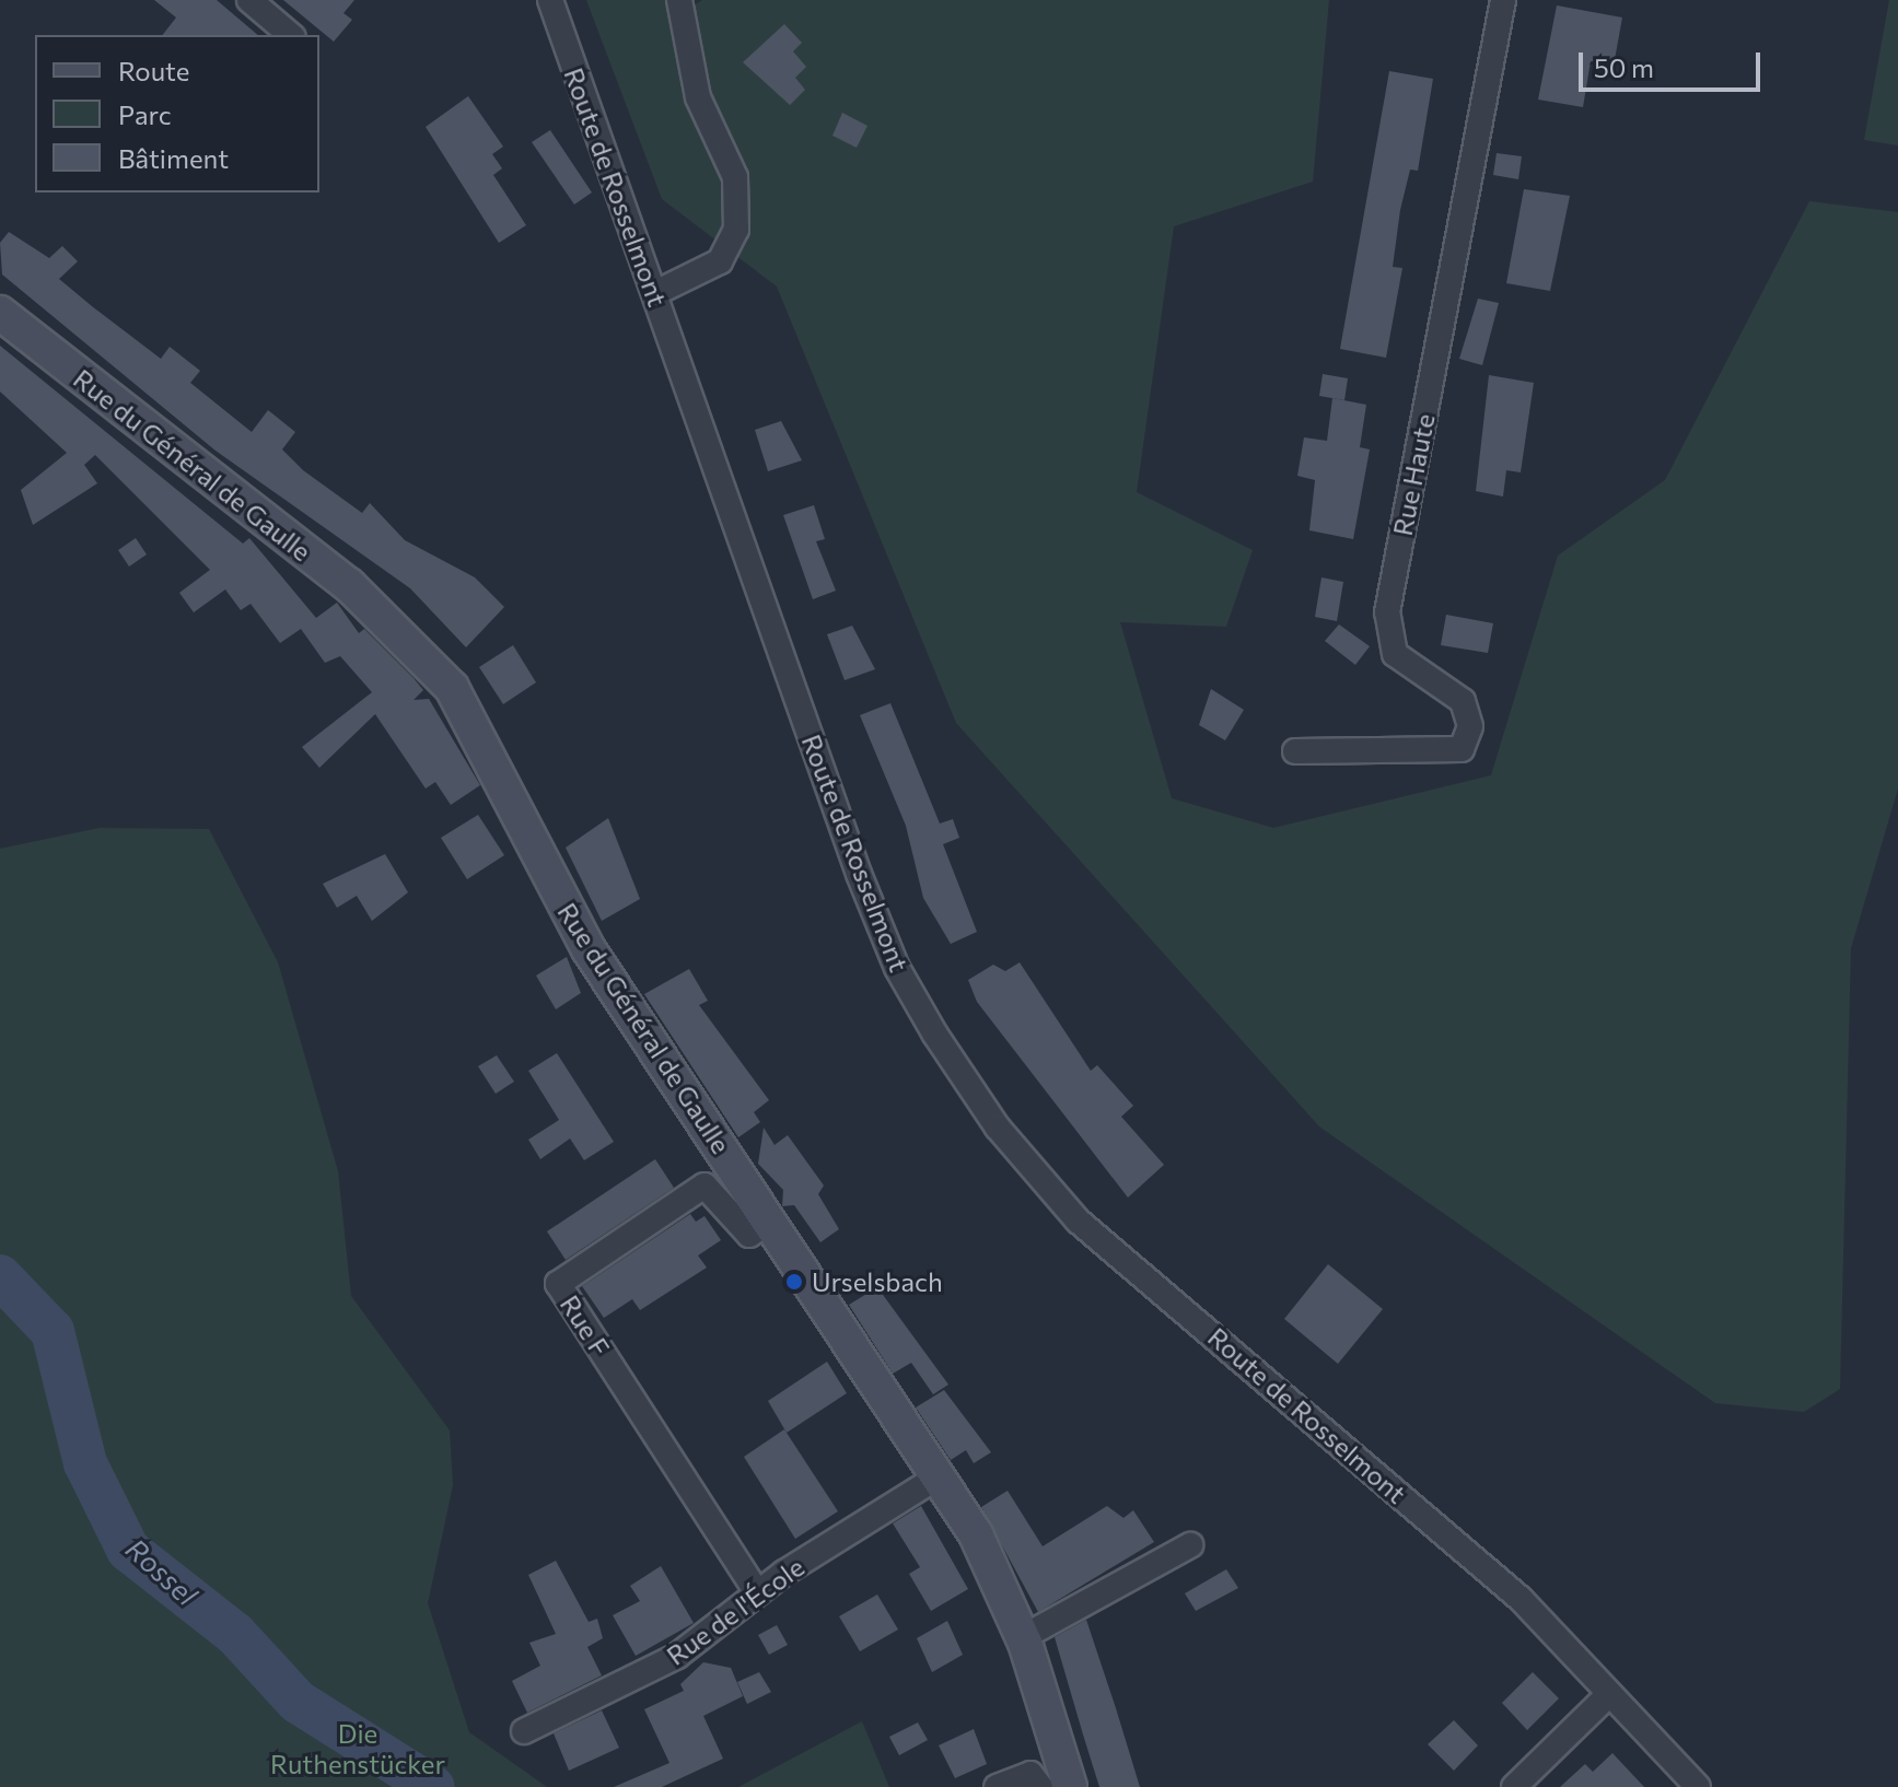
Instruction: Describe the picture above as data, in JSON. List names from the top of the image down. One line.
{"streets":{"main road":["Rue du Général de Gaulle"],"street":["Route de Rosselmont","Rue Haute","Rue F","Rue de l'École"]},"crossings":[["Rue du Général de Gaulle","Rue F"],["Rue du Général de Gaulle","Rue de l'École"],["Rue F","Rue de l'École"]],"water":["Rossel"],"parks":["Die Ruthenstücker"],"places":["Urselsbach"],"legend":["Route","Parc","Bâtiment"],"scale_bar":"50 m"}
